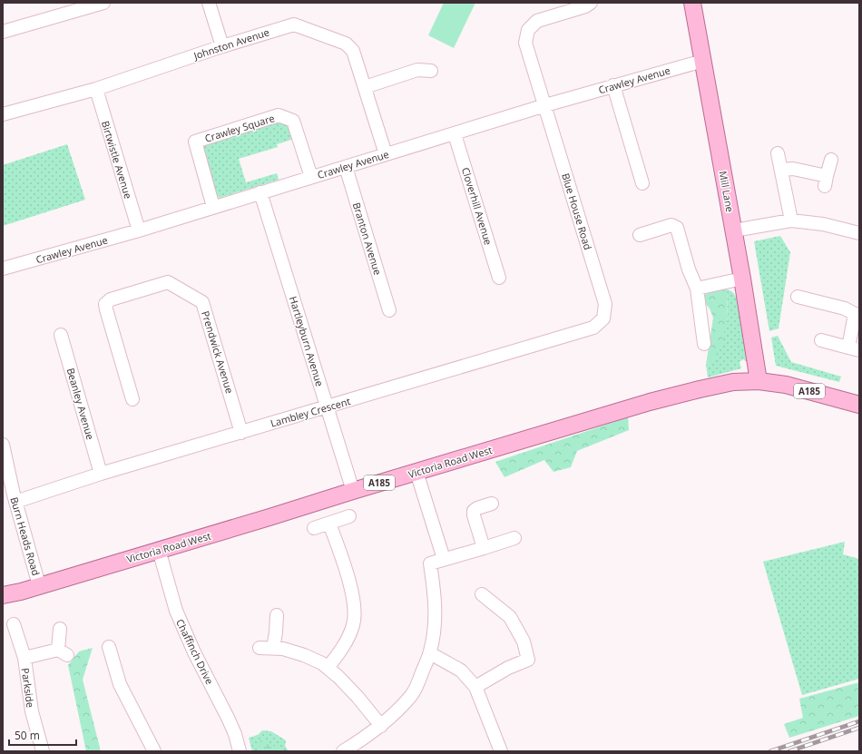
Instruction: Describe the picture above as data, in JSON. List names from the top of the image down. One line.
{"streets":{"main road":["Mill Lane","A185","Victoria Road West"],"street":["Johnston Avenue","Crawley Avenue","Crawley Square","Birtwistle Avenue","Cloverhill Avenue","Blue House Road","Branton Avenue","Hartleyburn Avenue","Prendwick Avenue","Beanley Avenue","Lambley Crescent","Burn Heads Road","Chaffinch Drive","Parkside"]},"crossings":[["Johnston Avenue","Crawley Avenue"],["Johnston Avenue","Birtwistle Avenue"],["Crawley Avenue","Crawley Square"],["Crawley Avenue","Birtwistle Avenue"],["Crawley Avenue","Mill Lane"],["Crawley Avenue","Cloverhill Avenue"],["Crawley Avenue","Blue House Road"],["Crawley Avenue","Branton Avenue"],["Crawley Avenue","Hartleyburn Avenue"],["Mill Lane","Victoria Road West"],["Blue House Road","Lambley Crescent"],["Hartleyburn Avenue","Lambley Crescent"],["Hartleyburn Avenue","Victoria Road West"],["Prendwick Avenue","Lambley Crescent"],["Beanley Avenue","Lambley Crescent"],["Lambley Crescent","Burn Heads Road"],["Victoria Road West","Burn Heads Road"],["Victoria Road West","Chaffinch Drive"]],"scale_bar":"50 m"}
